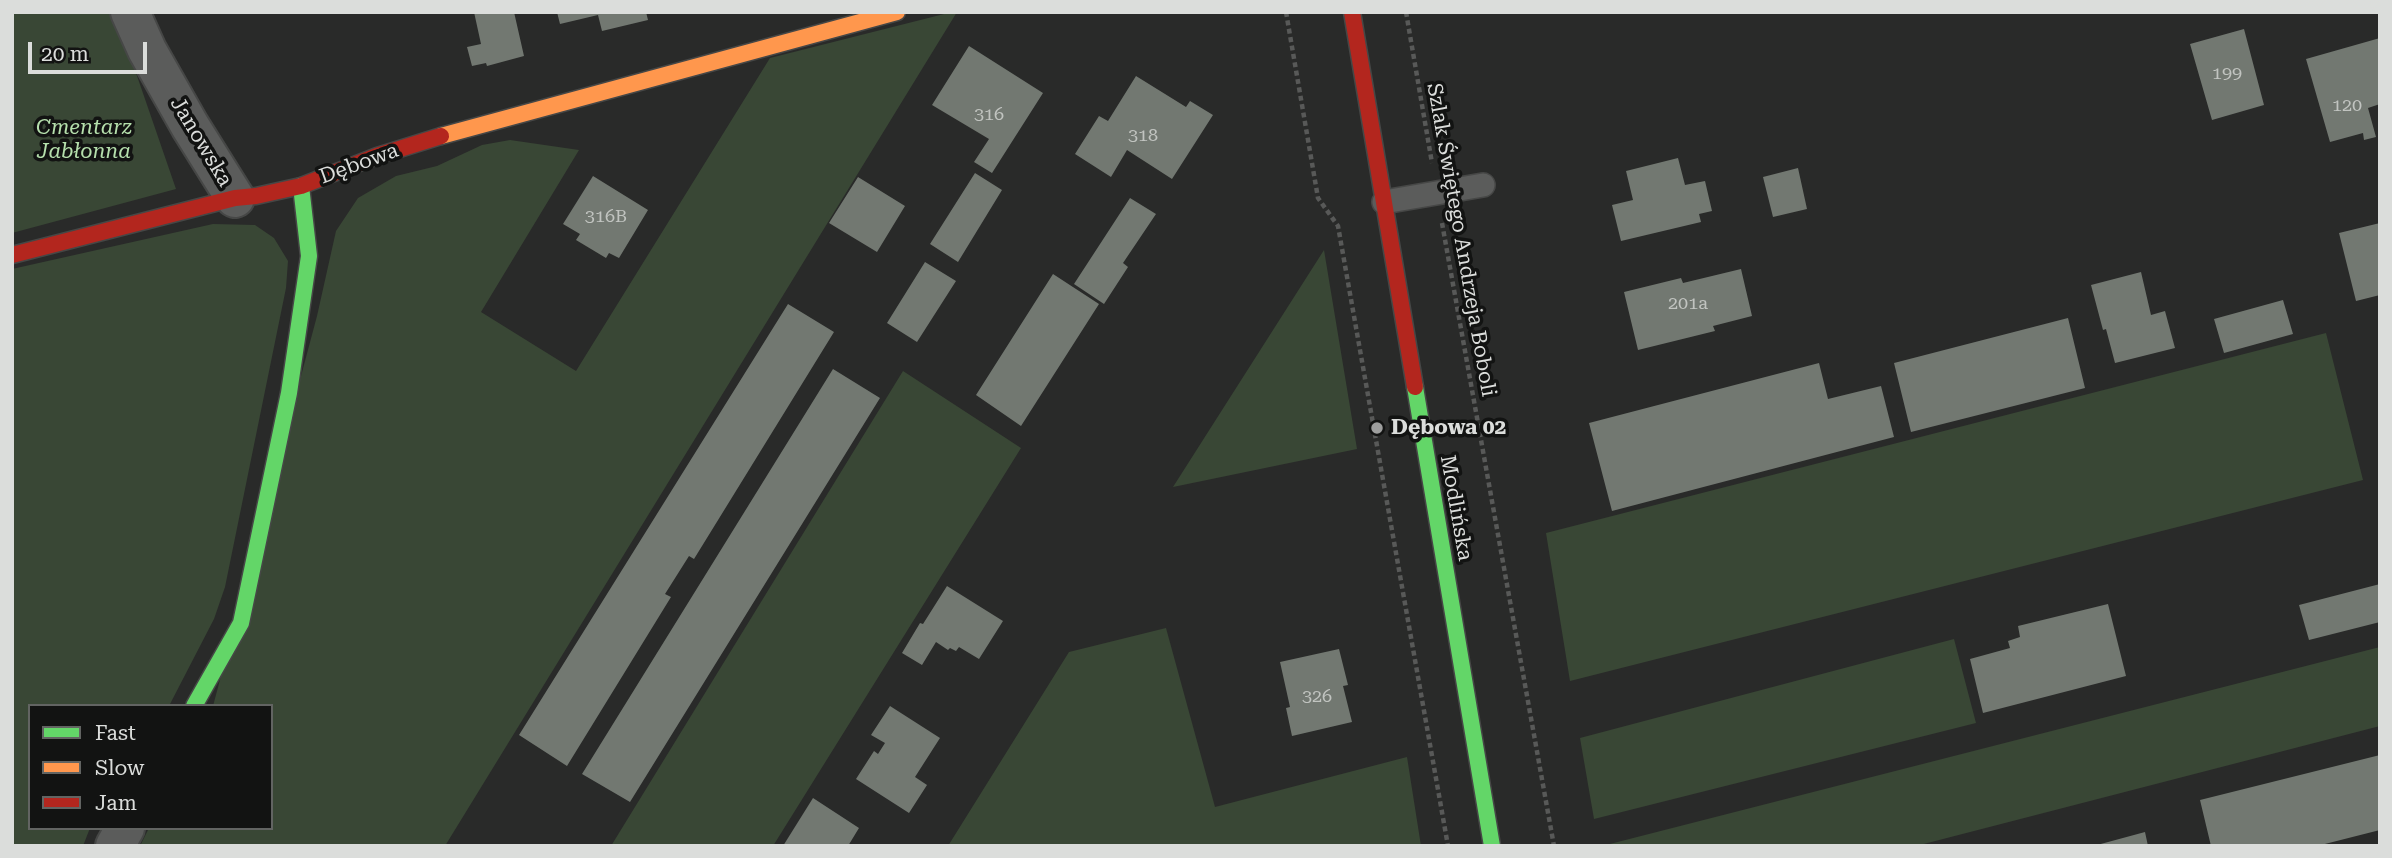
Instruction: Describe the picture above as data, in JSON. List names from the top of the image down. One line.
{"streets":{"street":["Janowska","Dębowa","Modlińska"],"path":["Szlak Świętego Andrzeja Boboli"]},"parks":["Cmentarz Jabłonna"],"places":["Dębowa 02"],"house_numbers":["199","120","316","318","316B","201a","326"],"legend":["Fast","Slow","Jam"],"scale_bar":"20 m"}
